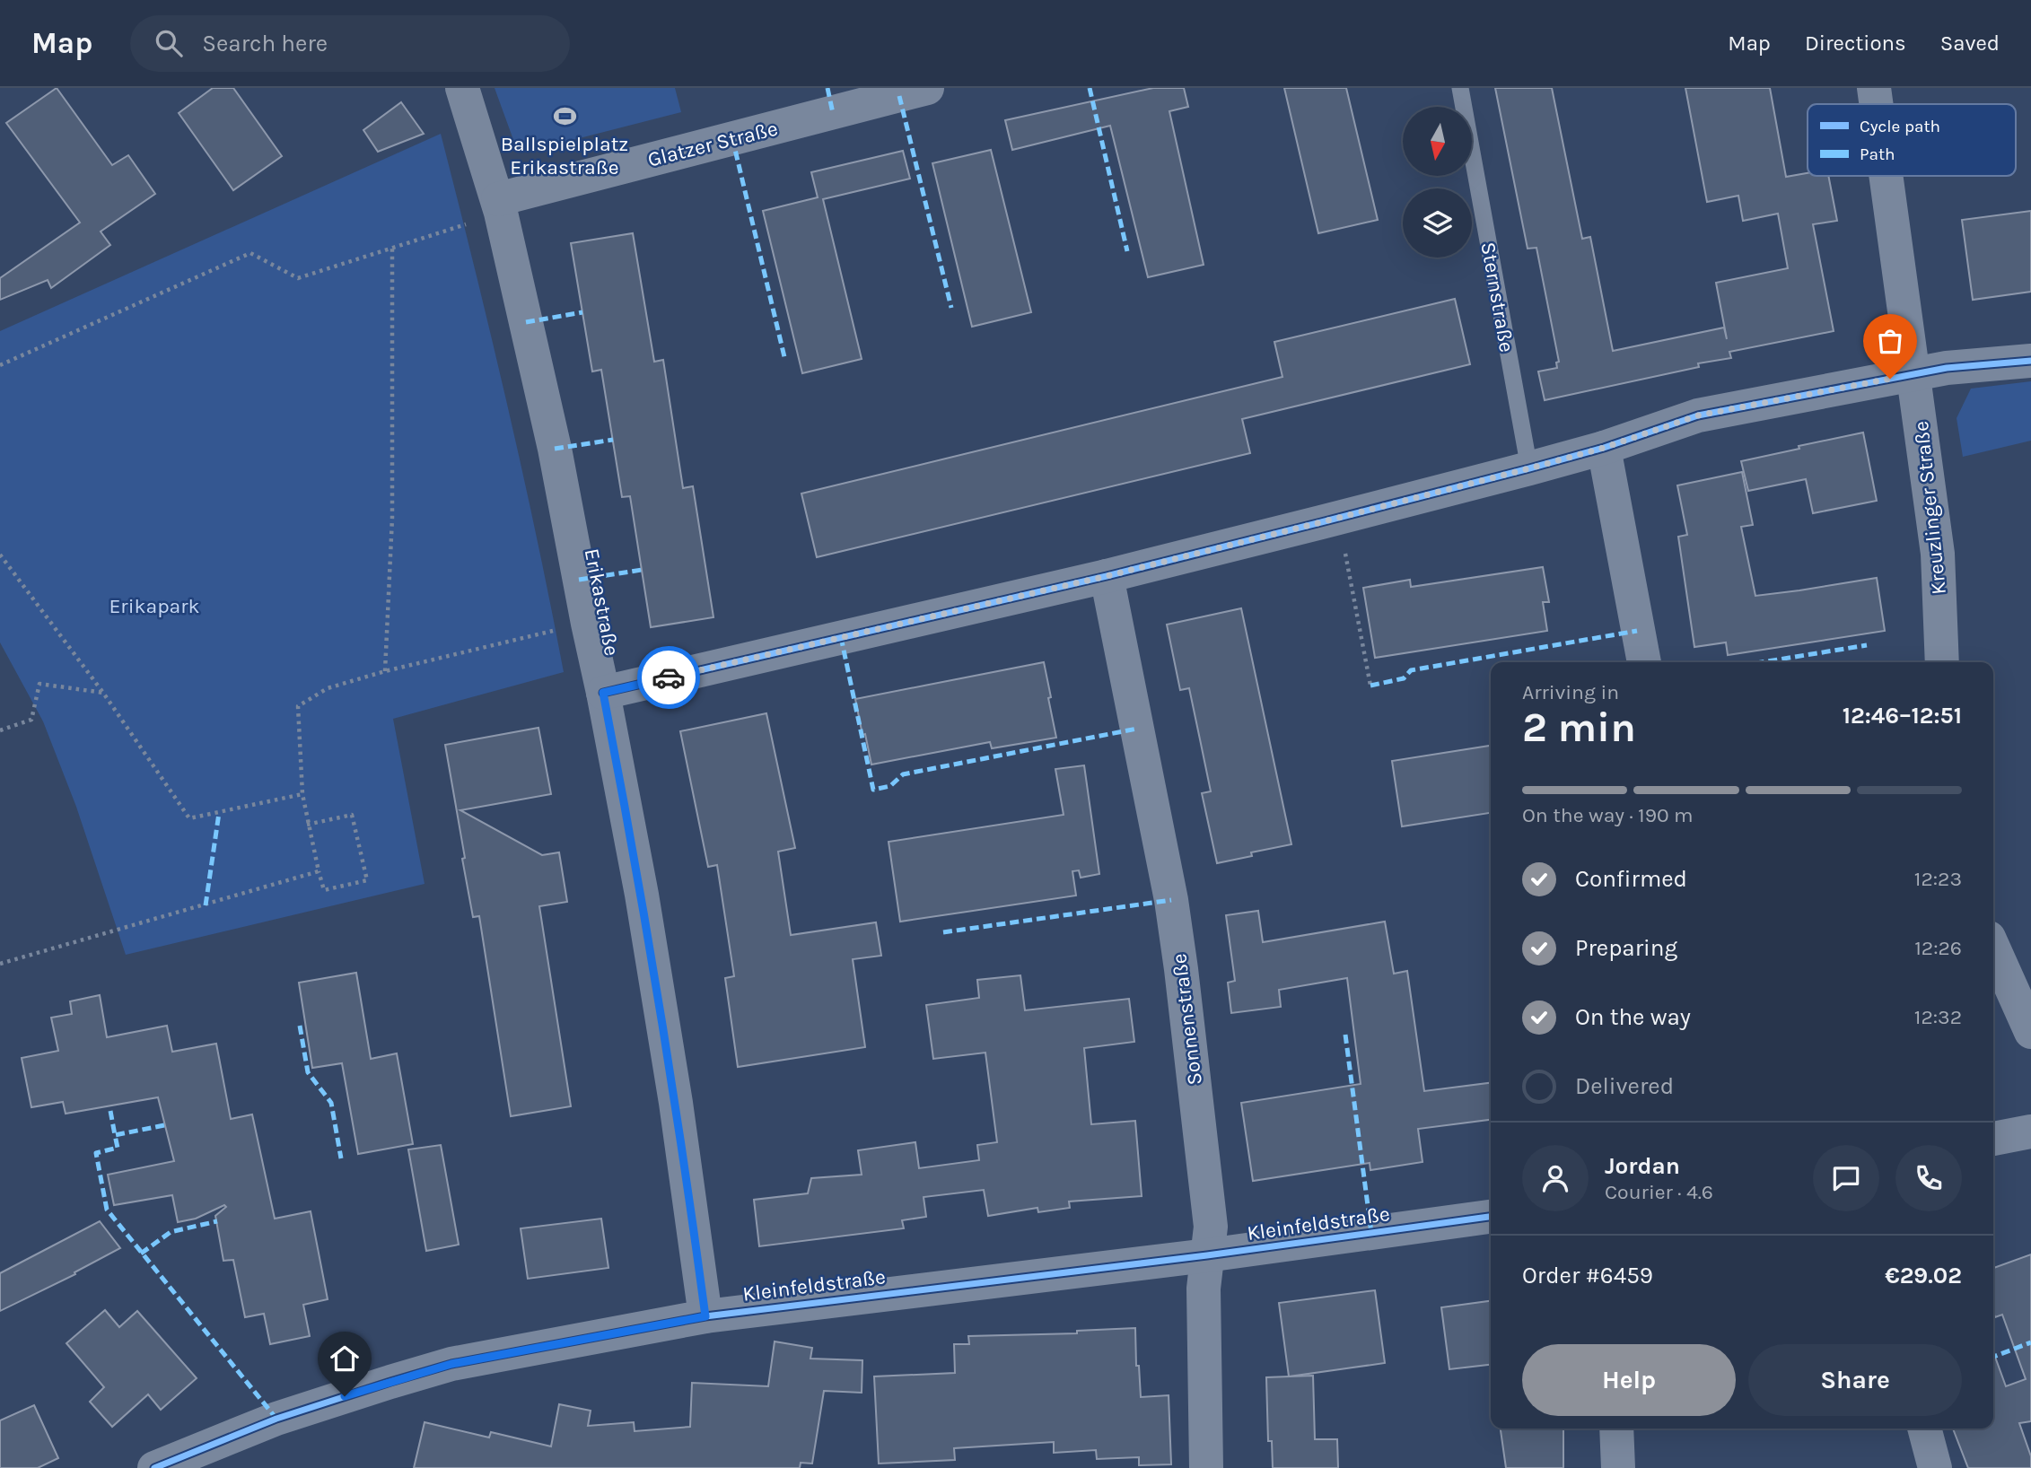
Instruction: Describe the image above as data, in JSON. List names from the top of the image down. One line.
{"streets":{"street":["Glatzer Straße","Kreuzlinger Straße","Erikastraße","Sonnenstraße","Kleinfeldstraße"],"lane":["Sternstraße"]},"crossings":[["Glatzer Straße","Erikastraße"],["Erikastraße","Kleinfeldstraße"],["Sonnenstraße","Kleinfeldstraße"]],"parks":["Erikapark"],"places":{"sports":["Ballspielplatz Erikastraße"]},"legend":["Cycle path","Path"],"north":"bottom","page":{"header":"Map","search":"Search here","nav":["Map","Directions","Saved"],"heading":["2 min","Arriving in","12:46–12:51"],"panel":["Jordan","Courier · 4.6","Order #6459","€29.02"],"bar":"On the way · 190 m","list":[["Confirmed","12:23"],["Preparing","12:26"],["On the way","12:32"],"Delivered"],"buttons":["Help","Share"]}}
